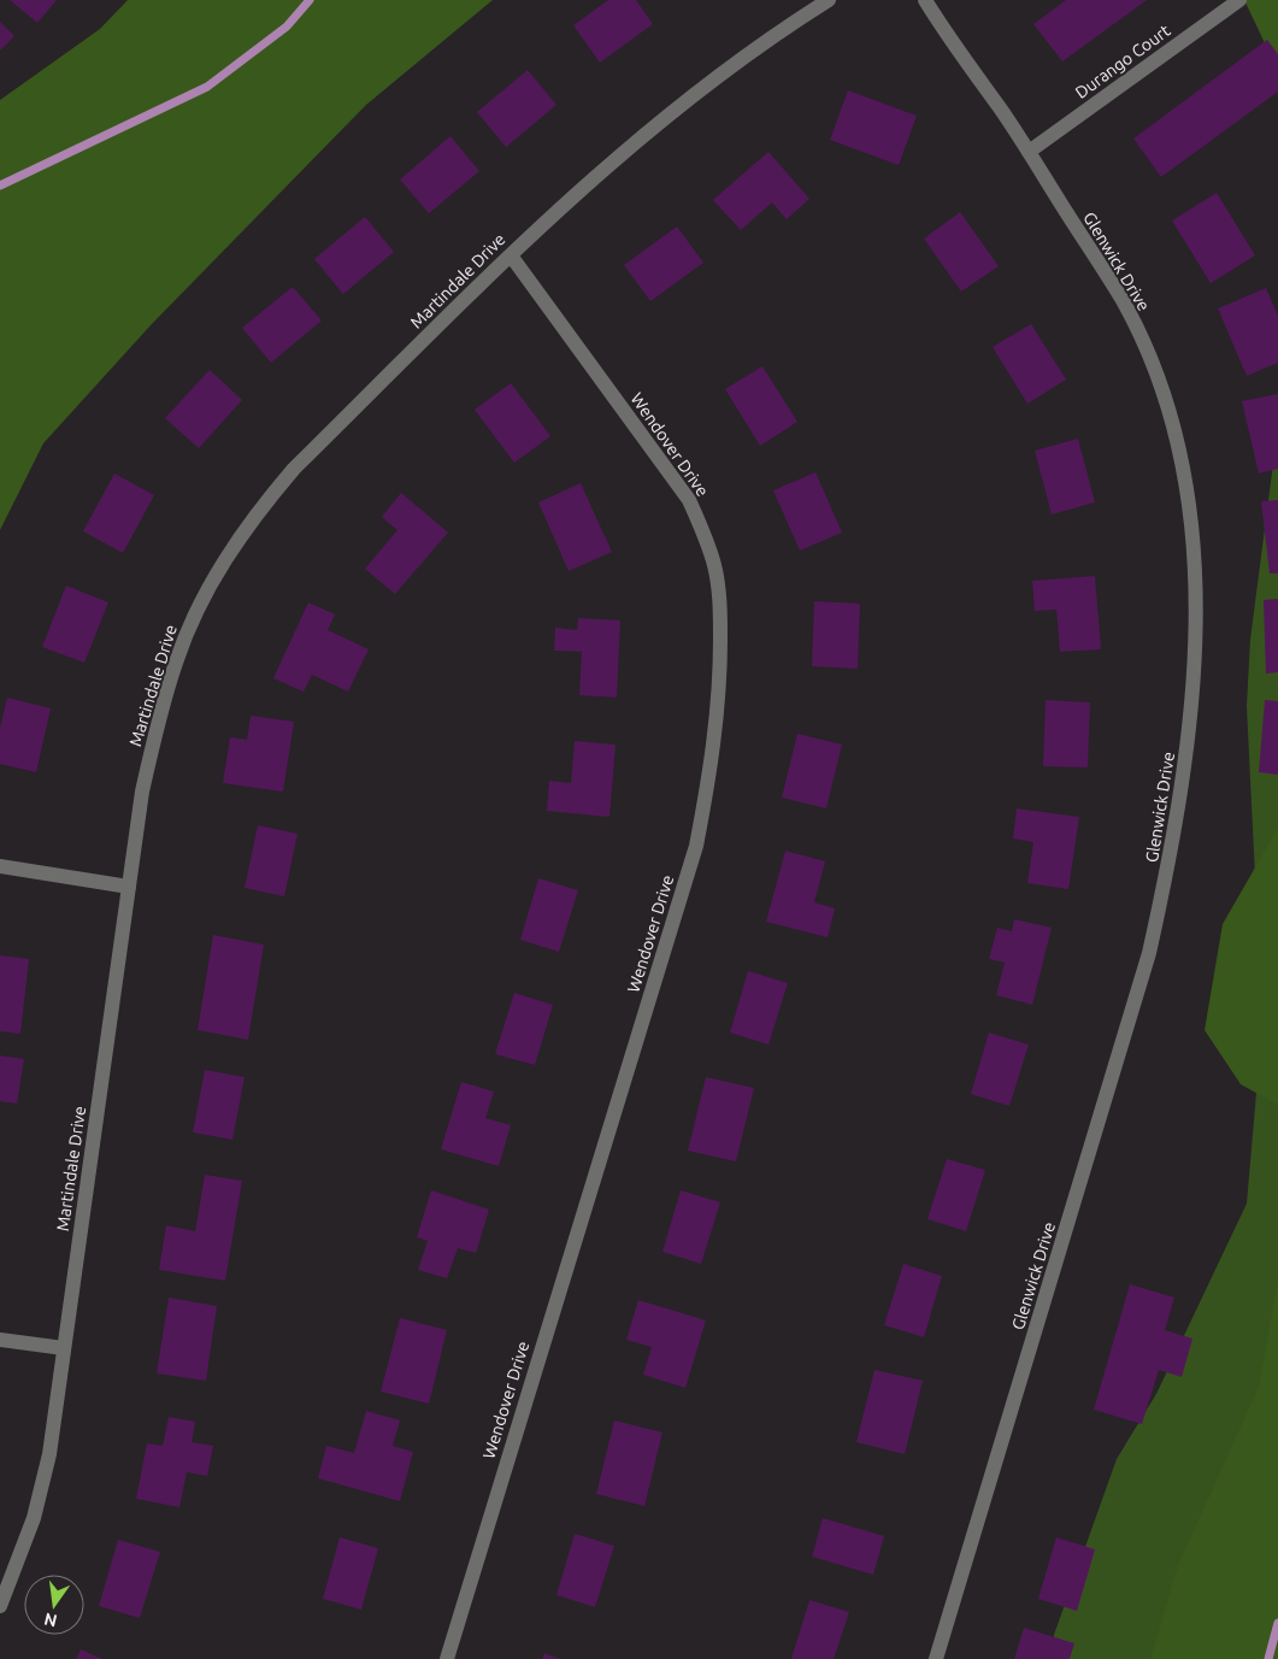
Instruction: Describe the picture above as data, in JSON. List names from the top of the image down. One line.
{"streets":{"street":["Durango Court","Glenwick Drive","Martindale Drive","Wendover Drive"]},"crossings":[["Durango Court","Glenwick Drive"],["Martindale Drive","Wendover Drive"]],"north":"bottom"}
